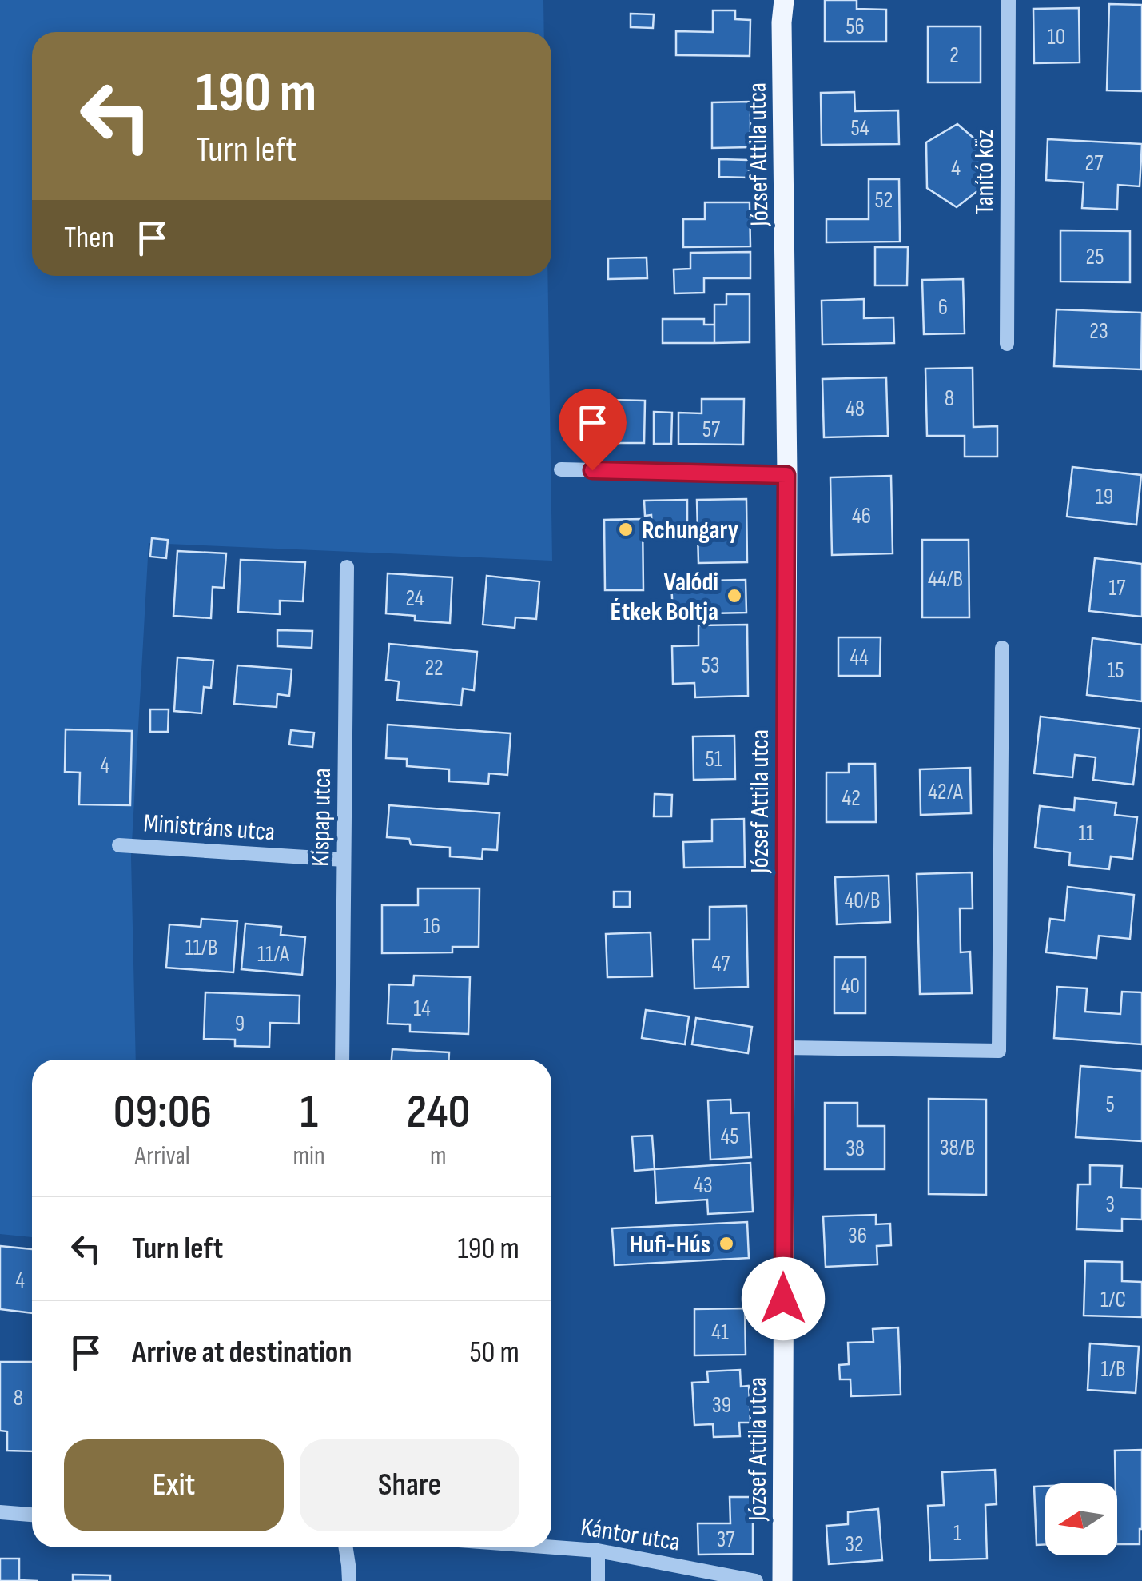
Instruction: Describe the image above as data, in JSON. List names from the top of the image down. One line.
{"streets":{"main road":["József Attila utca"],"street":["Tanító köz","Kispap utca","Ministráns utca","Kántor utca"]},"crossings":[["Kispap utca","Ministráns utca"]],"places":["Rchungary","Valódi Étkek Boltja","Hufi-Hús"],"house_numbers":["56","10","2","54","27","4","52","25","6","23","8","48","57","19","46","44/B","17","24","44","53","22","15","51","4","42/A","42","11","40/B","16","11/B","11/A","47","40","14","9","5","45","38/B","38","43","3","36","4","1/C","41","1/B","8","39","1","37","32"],"north":"left","page":{"turn":["190 m","Turn left"],"then":"Then","eta":["09:06","Arrival","1","min","240","m"],"list":[{"name":"Turn left","value":"190 m"},{"name":"Arrive at destination","value":"50 m"}],"buttons":["Exit","Share"]}}
